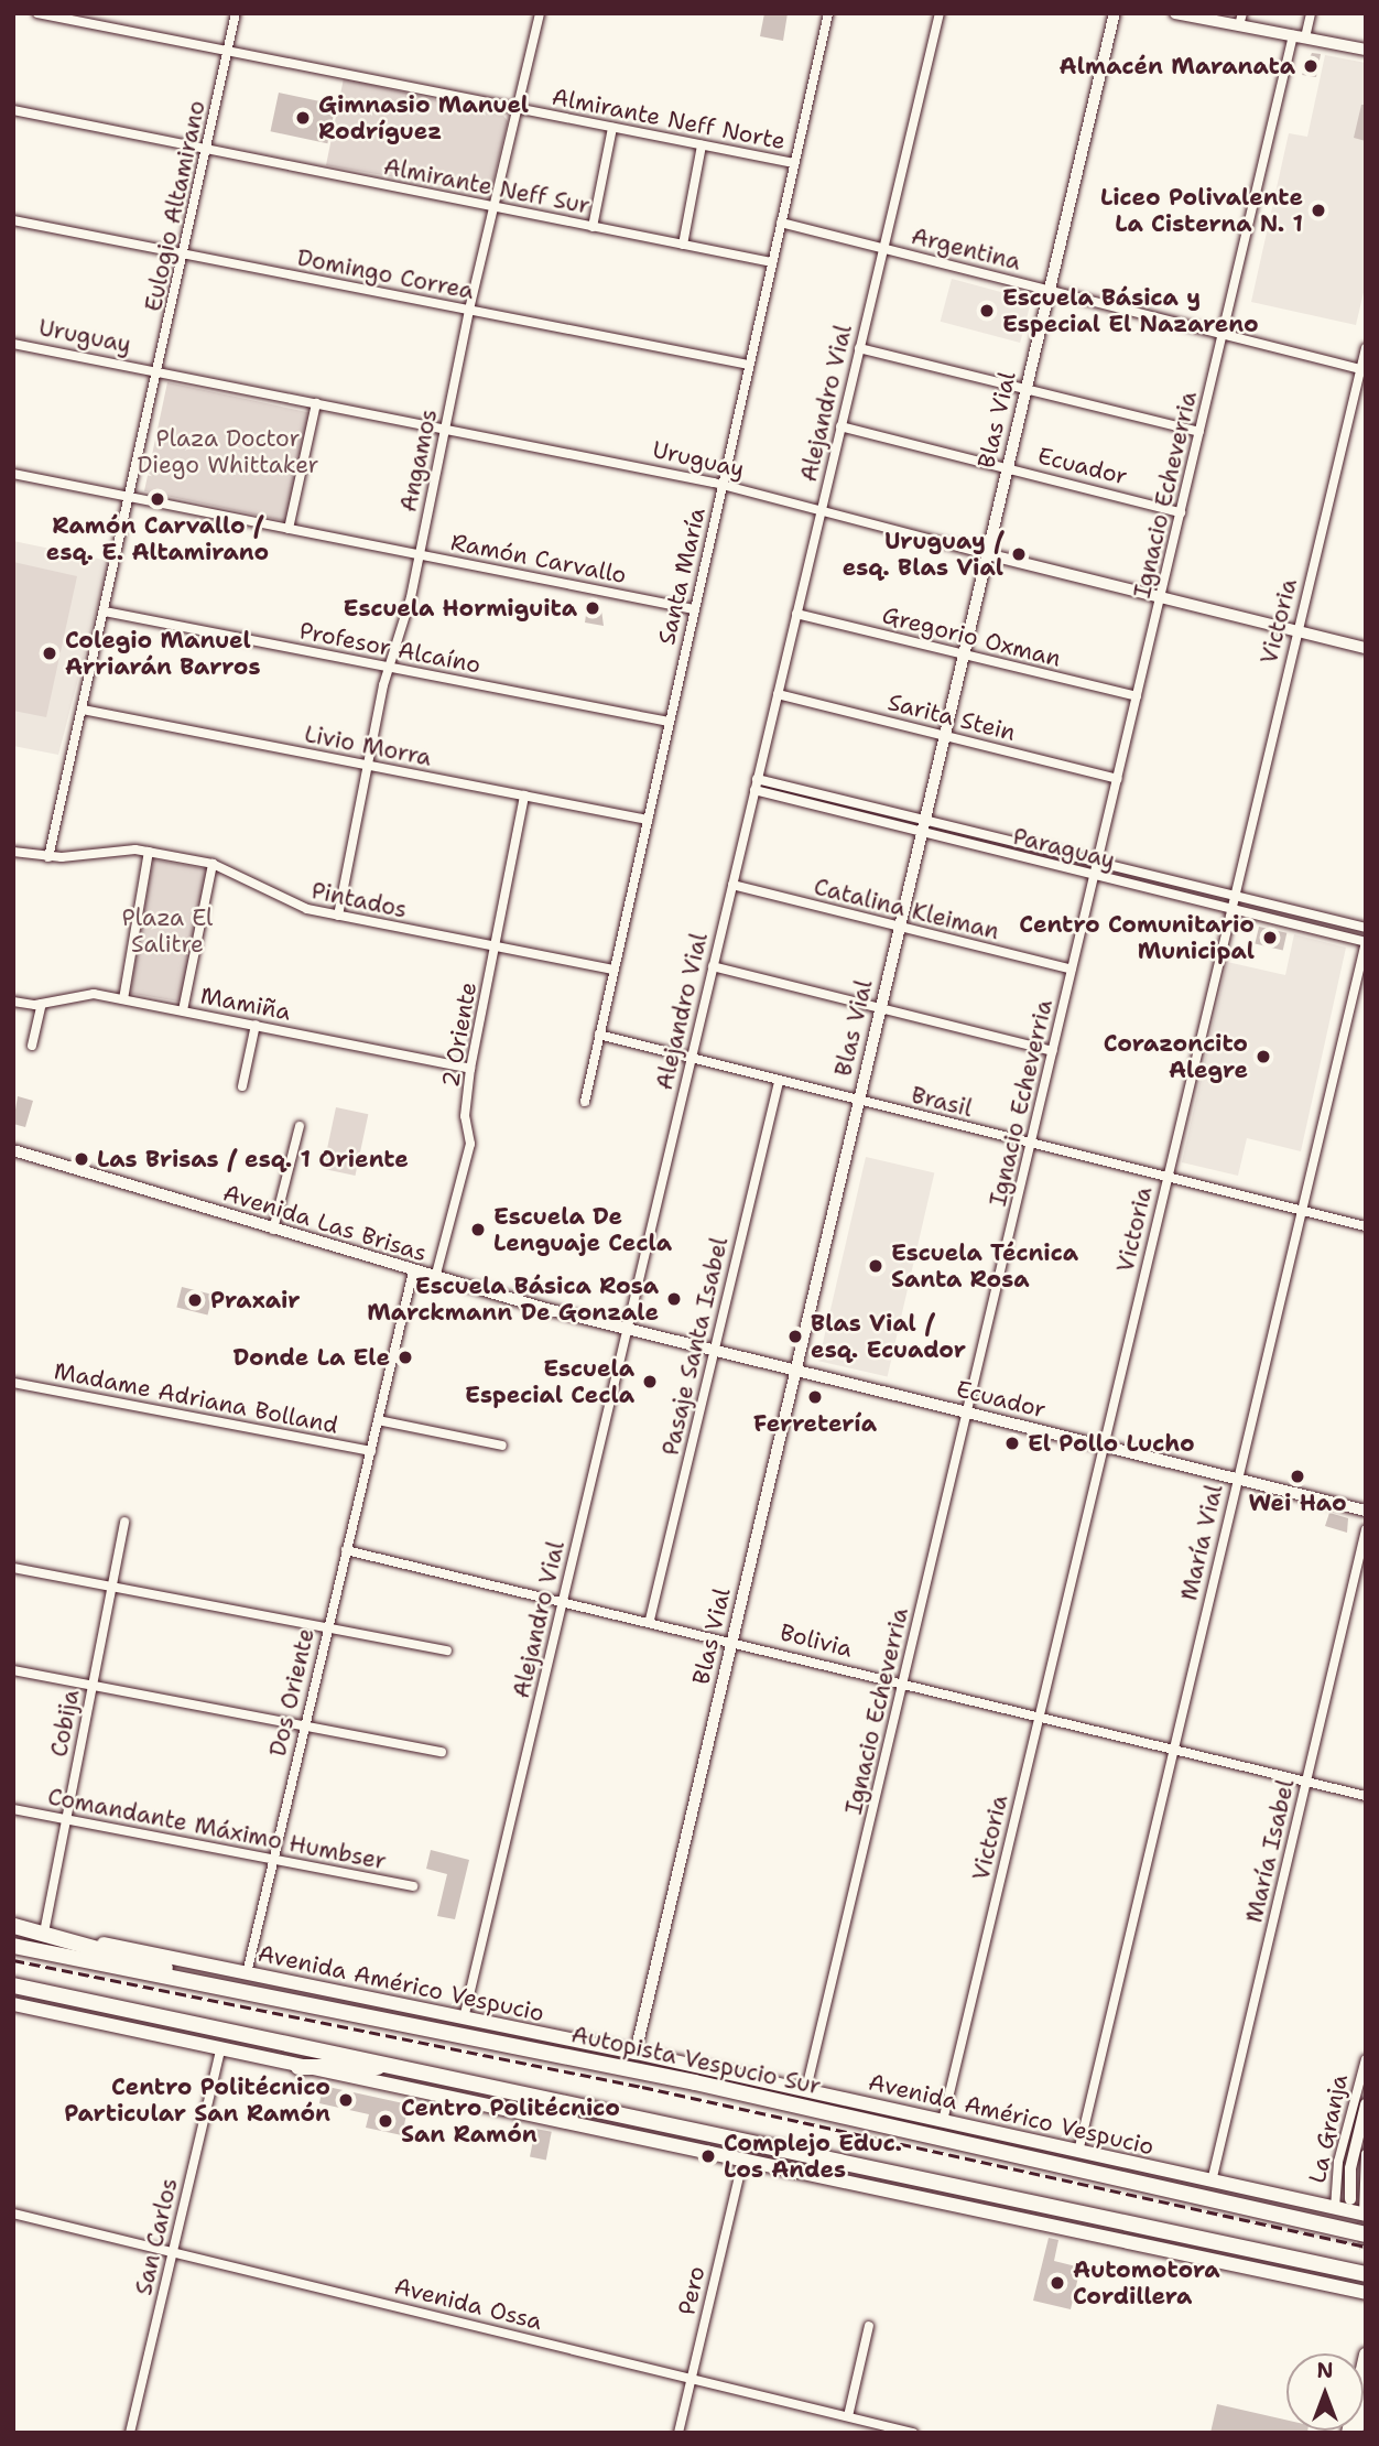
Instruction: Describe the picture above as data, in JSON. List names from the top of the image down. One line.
{"streets":{"highway":["Autopista Vespucio Sur"],"main road":["Avenida Américo Vespucio","La Granja"],"street":["Almirante Neff Norte","Almirante Neff Sur","Eulogio Altamirano","Argentina","Domingo Correa","Uruguay","Alejandro Vial","Blas Vial","Angamos","Ecuador","Ignacio Echeverria","Ramón Carvallo","Santa María","Victoria","Gregorio Oxman","Profesor Alcaíno","Sarita Stein","Livio Morra","Paraguay","Pintados","Catalina Kleiman","Mamiña","2 Oriente","Brasil","Avenida Las Brisas","Pasaje Santa Isabel","Madame Adriana Bolland","María Vial","Bolivia","Dos Oriente","Cobija","Comandante Máximo Humbser","María Isabel","San Carlos","Pero","Avenida Ossa"]},"crossings":[["Almirante Neff Norte","Eulogio Altamirano"],["Almirante Neff Norte","Angamos"],["Almirante Neff Norte","Santa María"],["Almirante Neff Sur","Eulogio Altamirano"],["Almirante Neff Sur","Angamos"],["Almirante Neff Sur","Santa María"],["Eulogio Altamirano","Domingo Correa"],["Eulogio Altamirano","Uruguay"],["Eulogio Altamirano","Ramón Carvallo"],["Eulogio Altamirano","Profesor Alcaíno"],["Eulogio Altamirano","Livio Morra"],["Eulogio Altamirano","Pintados"],["Argentina","Alejandro Vial"],["Argentina","Blas Vial"],["Argentina","Ignacio Echeverria"],["Argentina","Santa María"],["Argentina","Victoria"],["Domingo Correa","Angamos"],["Domingo Correa","Santa María"],["Uruguay","Alejandro Vial"],["Uruguay","Blas Vial"],["Uruguay","Angamos"],["Uruguay","Ignacio Echeverria"],["Uruguay","Santa María"],["Uruguay","Victoria"],["Alejandro Vial","Ecuador"],["Alejandro Vial","Gregorio Oxman"],["Alejandro Vial","Sarita Stein"],["Alejandro Vial","Paraguay"],["Alejandro Vial","Catalina Kleiman"],["Alejandro Vial","Brasil"],["Alejandro Vial","Avenida Las Brisas"],["Alejandro Vial","Bolivia"],["Alejandro Vial","Avenida Américo Vespucio"],["Blas Vial","Ecuador"],["Blas Vial","Gregorio Oxman"],["Blas Vial","Sarita Stein"],["Blas Vial","Paraguay"],["Blas Vial","Catalina Kleiman"],["Blas Vial","Brasil"],["Blas Vial","Bolivia"],["Blas Vial","Avenida Américo Vespucio"],["Angamos","Ramón Carvallo"],["Angamos","Profesor Alcaíno"],["Angamos","Livio Morra"],["Angamos","Pintados"],["Ecuador","Ignacio Echeverria"],["Ecuador","Victoria"],["Ecuador","Avenida Las Brisas"],["Ecuador","Pasaje Santa Isabel"],["Ecuador","María Vial"],["Ignacio Echeverria","Gregorio Oxman"],["Ignacio Echeverria","Sarita Stein"],["Ignacio Echeverria","Paraguay"],["Ignacio Echeverria","Catalina Kleiman"],["Ignacio Echeverria","Brasil"],["Ignacio Echeverria","Bolivia"],["Ignacio Echeverria","Avenida Américo Vespucio"],["Ramón Carvallo","Santa María"],["Santa María","Profesor Alcaíno"],["Santa María","Livio Morra"],["Santa María","Pintados"],["Santa María","Brasil"],["Victoria","Paraguay"],["Victoria","Brasil"],["Victoria","Bolivia"],["Victoria","Avenida Américo Vespucio"],["Livio Morra","2 Oriente"],["Paraguay","María Vial"],["Pintados","2 Oriente"],["Mamiña","2 Oriente"],["2 Oriente","Avenida Las Brisas"],["Brasil","Pasaje Santa Isabel"],["Brasil","María Vial"],["Avenida Las Brisas","Dos Oriente"],["Pasaje Santa Isabel","Bolivia"],["Madame Adriana Bolland","Dos Oriente"],["María Vial","Bolivia"],["María Vial","Avenida Américo Vespucio"],["Bolivia","Dos Oriente"],["Bolivia","María Isabel"],["Dos Oriente","Comandante Máximo Humbser"],["Dos Oriente","Avenida Américo Vespucio"],["Cobija","Comandante Máximo Humbser"],["Cobija","Avenida Américo Vespucio"],["María Isabel","Avenida Américo Vespucio"],["Avenida Américo Vespucio","La Granja"],["San Carlos","Avenida Ossa"],["Pero","Avenida Ossa"]],"parks":["Plaza Doctor Diego Whittaker","Plaza El Salitre"],"places":["Almacén Maranata","Gimnasio Manuel Rodríguez","Liceo Polivalente La Cisterna N. 1","Escuela Básica y Especial El Nazareno","Ramón Carvallo / esq. E. Altamirano","Uruguay / esq. Blas Vial","Escuela Hormiguita","Colegio Manuel Arriarán Barros","Centro Comunitario Municipal","Corazoncito Alegre","Las Brisas / esq. 1 Oriente","Escuela De Lenguaje Cecla","Escuela Técnica Santa Rosa","Escuela Básica Rosa Marckmann De Gonzale","Praxair","Blas Vial / esq. Ecuador","Donde La Ele","Escuela Especial Cecla","Ferretería","El Pollo Lucho","Wei Hao","Centro Politécnico Particular San Ramón","Centro Politécnico San Ramón","Complejo Educ. Los Andes","Automotora Cordillera"],"north":"top"}
